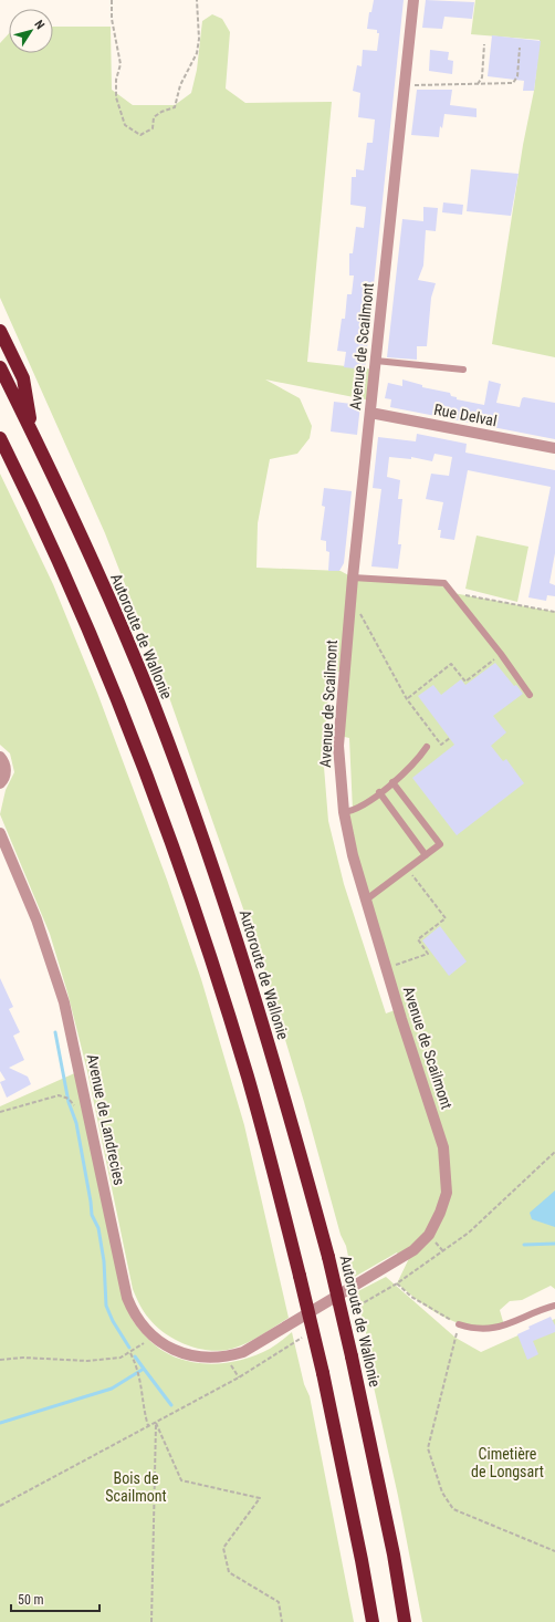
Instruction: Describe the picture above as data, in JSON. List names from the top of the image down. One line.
{"streets":{"highway":["Autoroute de Wallonie"],"street":["Avenue de Scailmont","Rue Delval","Avenue de Landrecies"]},"crossings":[["Avenue de Scailmont","Rue Delval"],["Avenue de Scailmont","Avenue de Landrecies"]],"parks":["Cimetière de Longsart","Bois de Scailmont"],"scale_bar":"50 m","north":"top right"}
